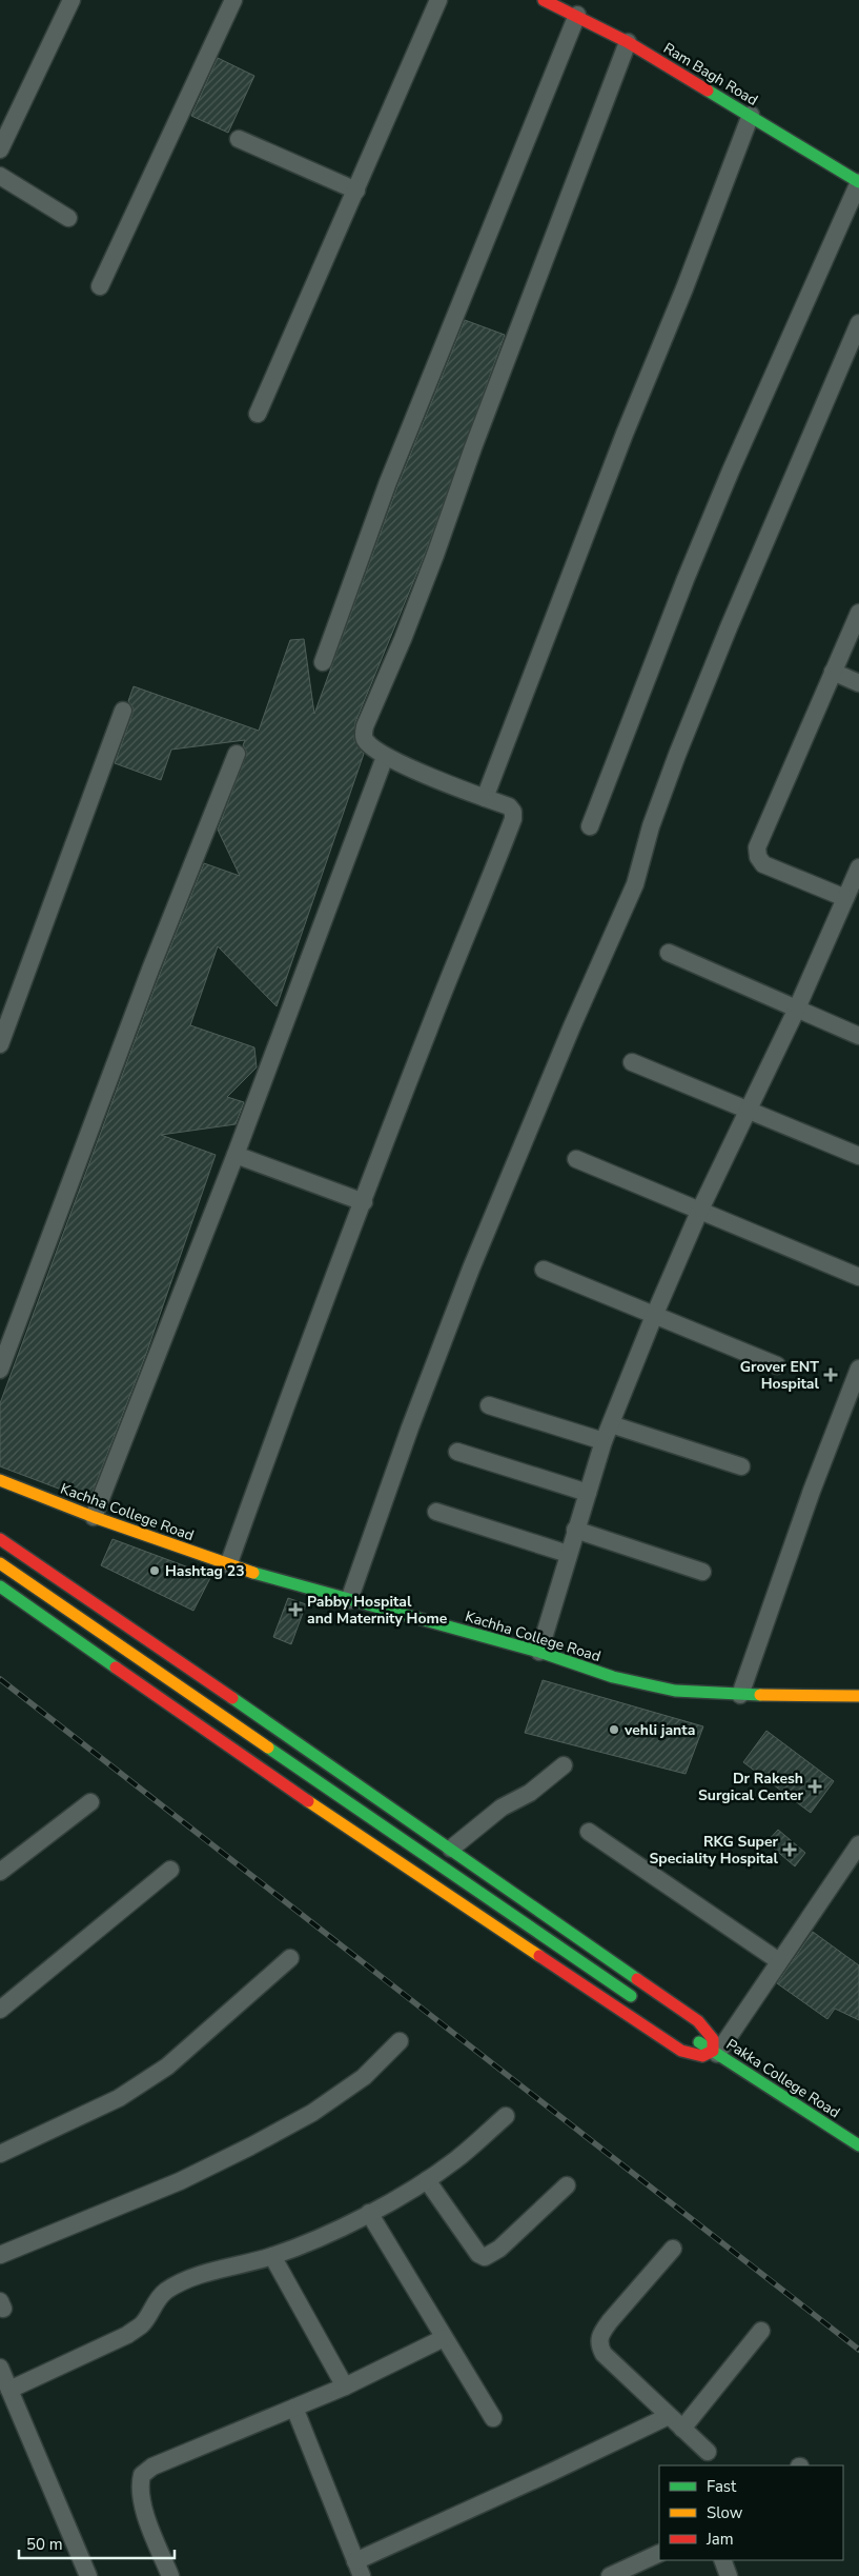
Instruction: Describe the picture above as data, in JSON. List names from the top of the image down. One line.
{"streets":{"street":["Ram Bagh Road","Kachha College Road","Pakka College Road"]},"places":{"health":["Grover ENT Hospital","Pabby Hospital and Maternity Home","Dr Rakesh Surgical Center","RKG Super Speciality Hospital"],"other":["Hashtag 23","vehli janta"]},"legend":["Fast","Slow","Jam"],"scale_bar":"50 m"}
